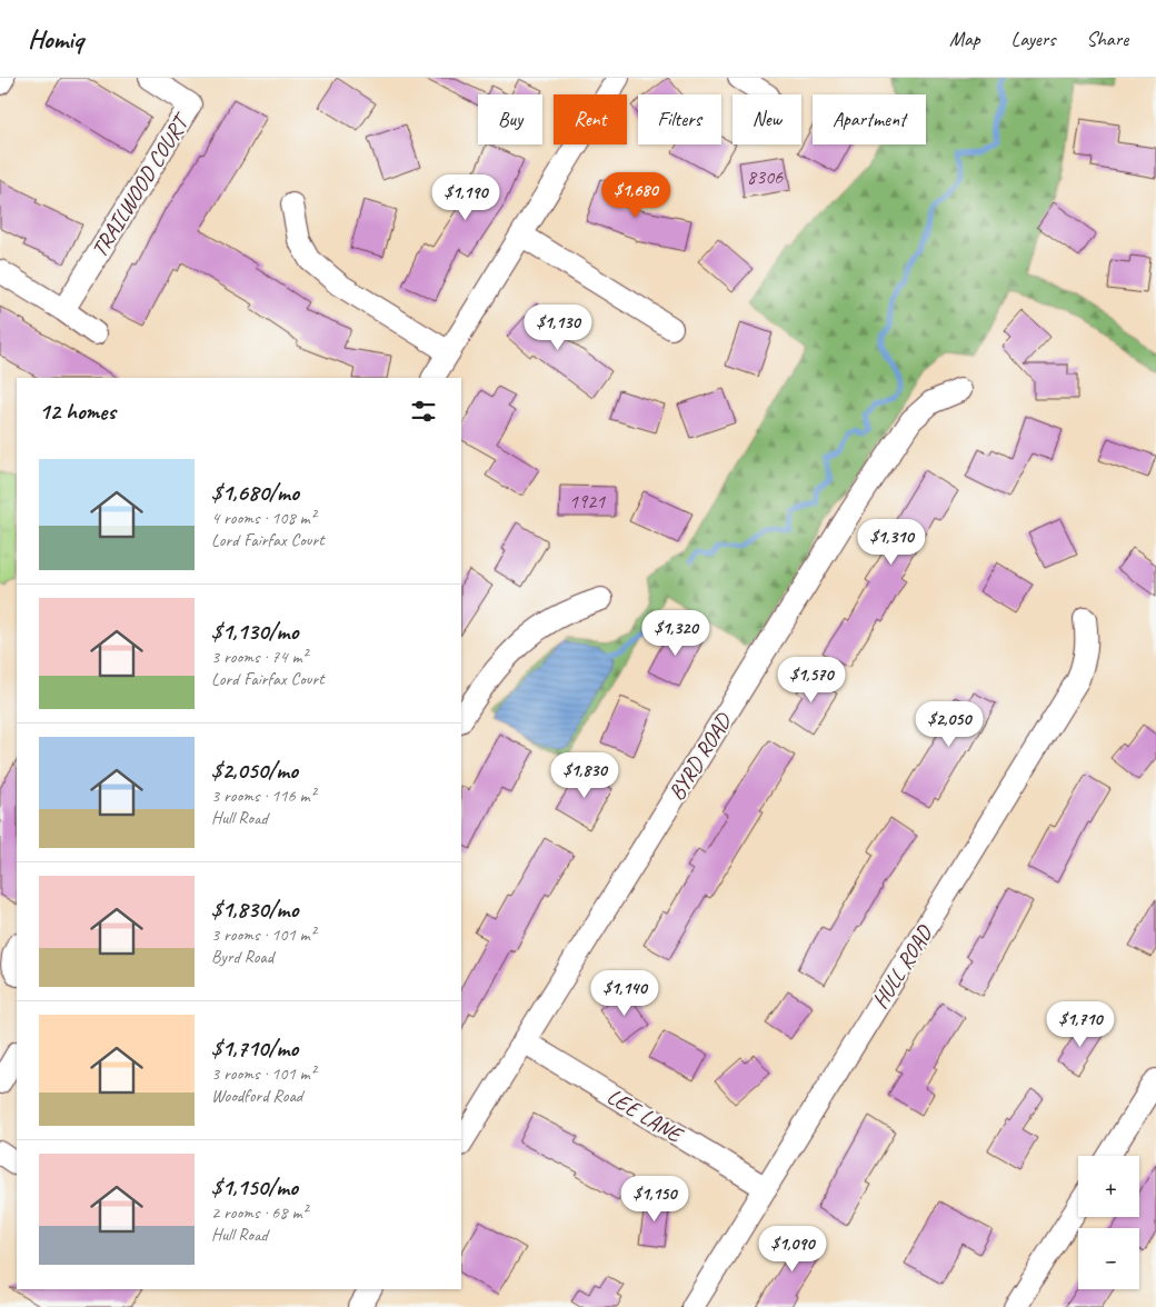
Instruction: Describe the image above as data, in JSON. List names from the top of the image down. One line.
{"streets":{"street":["TRAILWOOD COURT","BYRD ROAD","HULL ROAD","LEE LANE"]},"crossings":[["BYRD ROAD","LEE LANE"],["HULL ROAD","LEE LANE"]],"house_numbers":["8306","1921"],"page":{"header":"Homiq","nav":["Map","Layers","Share"],"chip":["Buy","Rent","Filters","New","Apartment"],"price":["$1,680","$1,190","$1,130","$1,310","$1,320","$1,570","$2,050","$1,830","$1,140","$1,710","$1,150","$1,090"],"heading":"12 homes","list":[{"name":"$1,680/mo","note":"4 rooms · 108 m² · Lord Fairfax Court"},{"name":"$1,130/mo","note":"3 rooms · 74 m² · Lord Fairfax Court"},{"name":"$2,050/mo","note":"3 rooms · 116 m² · Hull Road"},{"name":"$1,830/mo","note":"3 rooms · 101 m² · Byrd Road"},{"name":"$1,710/mo","note":"3 rooms · 101 m² · Woodford Road"},{"name":"$1,150/mo","note":"2 rooms · 68 m² · Hull Road"}],"map_buttons":["+","−"]}}
